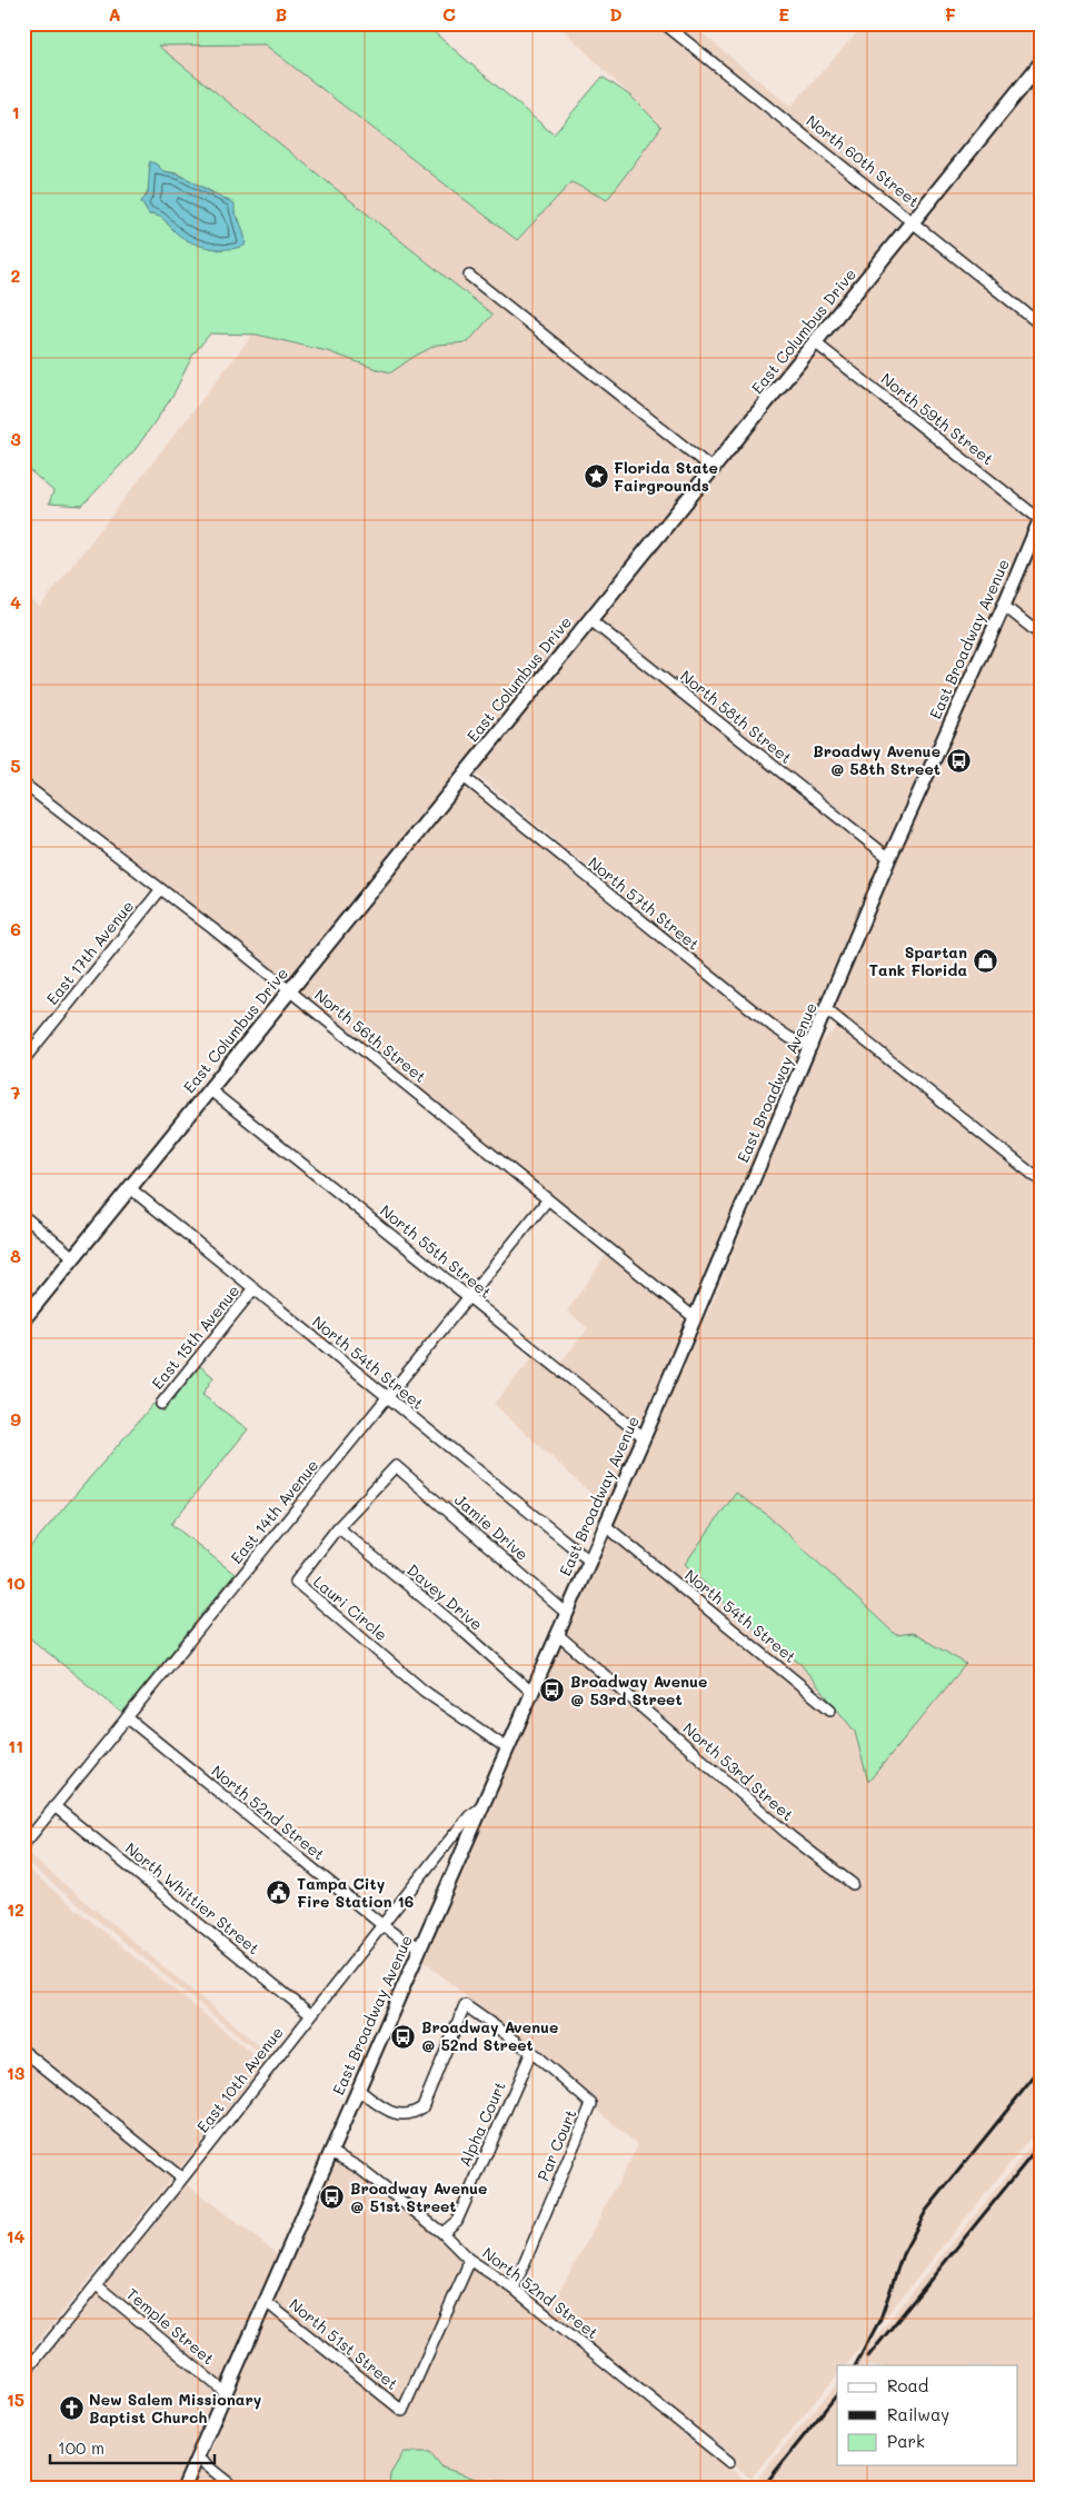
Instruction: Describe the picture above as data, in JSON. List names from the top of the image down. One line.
{"streets":{"main road":["East Columbus Drive"],"street":["North 60th Street","North 59th Street","East Broadway Avenue","North 58th Street","North 57th Street","East 17th Avenue","North 56th Street","North 55th Street","East 15th Avenue","North 54th Street","East 14th Avenue","Jamie Drive","Davey Drive","Lauri Circle","North 53rd Street","North 52nd Street","North Whittier Street","East 10th Avenue","Alpha Court","Par Court","Temple Street","North 51st Street"]},"crossings":[["North 60th Street","East Columbus Drive"],["East Columbus Drive","North 59th Street"],["East Columbus Drive","North 58th Street"],["East Columbus Drive","North 57th Street"],["East Columbus Drive","North 56th Street"],["East Columbus Drive","North 55th Street"],["East Columbus Drive","North 54th Street"],["North 59th Street","East Broadway Avenue"],["East Broadway Avenue","North 58th Street"],["East Broadway Avenue","North 57th Street"],["East Broadway Avenue","North 56th Street"],["East Broadway Avenue","North 55th Street"],["East Broadway Avenue","North 54th Street"],["East Broadway Avenue","Jamie Drive"],["East Broadway Avenue","Davey Drive"],["East Broadway Avenue","Lauri Circle"],["East Broadway Avenue","North 53rd Street"],["East Broadway Avenue","North 52nd Street"],["East Broadway Avenue","East 10th Avenue"],["East Broadway Avenue","Par Court"],["East Broadway Avenue","Temple Street"],["East Broadway Avenue","North 51st Street"],["East 17th Avenue","North 56th Street"],["North 56th Street","East 14th Avenue"],["North 55th Street","East 14th Avenue"],["East 15th Avenue","North 54th Street"],["North 54th Street","East 14th Avenue"],["East 14th Avenue","North 52nd Street"],["East 14th Avenue","North Whittier Street"],["Jamie Drive","Lauri Circle"],["Davey Drive","Lauri Circle"],["North 52nd Street","East 10th Avenue"],["North 52nd Street","Alpha Court"],["North 52nd Street","Par Court"],["North 52nd Street","North 51st Street"],["North Whittier Street","East 10th Avenue"],["East 10th Avenue","Temple Street"],["Alpha Court","Par Court"]],"places":{"place":["Florida State Fairgrounds"],"bus stop":["Broadwy Avenue @ 58th Street","Broadway Avenue @ 53rd Street","Broadway Avenue @ 52nd Street","Broadway Avenue @ 51st Street"],"shop":["Spartan Tank Florida"],"public building":["Tampa City Fire Station 16"],"church":["New Salem Missionary Baptist Church"]},"legend":["Road","Railway","Park"],"scale_bar":"100 m","grid":{"columns":["A","B","C","D","E","F"],"rows":["1","2","3","4","5","6","7","8","9","10","11","12","13","14","15"]}}
